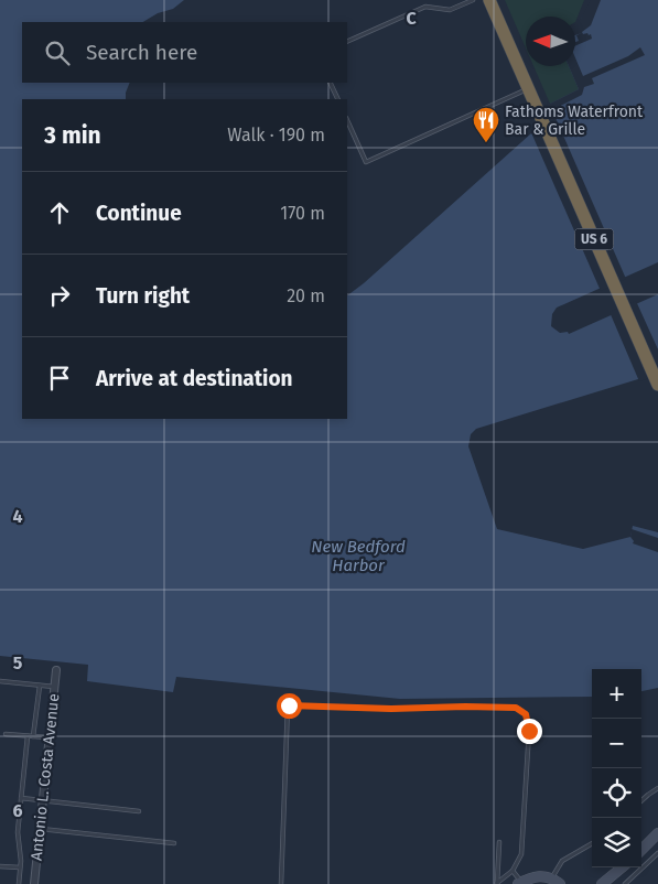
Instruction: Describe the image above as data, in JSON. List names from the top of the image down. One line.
{"streets":{"highway":["US 6"],"street":["Antonio L. Costa Avenue"]},"water":["New Bedford Harbor"],"places":{"restaurant":["Fathoms Waterfront Bar & Grille"]},"north":"left","page":{"search":"Search here","heading":["3 min","Walk · 190 m"],"list":[["Continue","170 m"],["Turn right","20 m"],"Arrive at destination"],"map_buttons":["+","−"]},"grid":{"columns":["C"],"rows":["4","5","6"]}}
